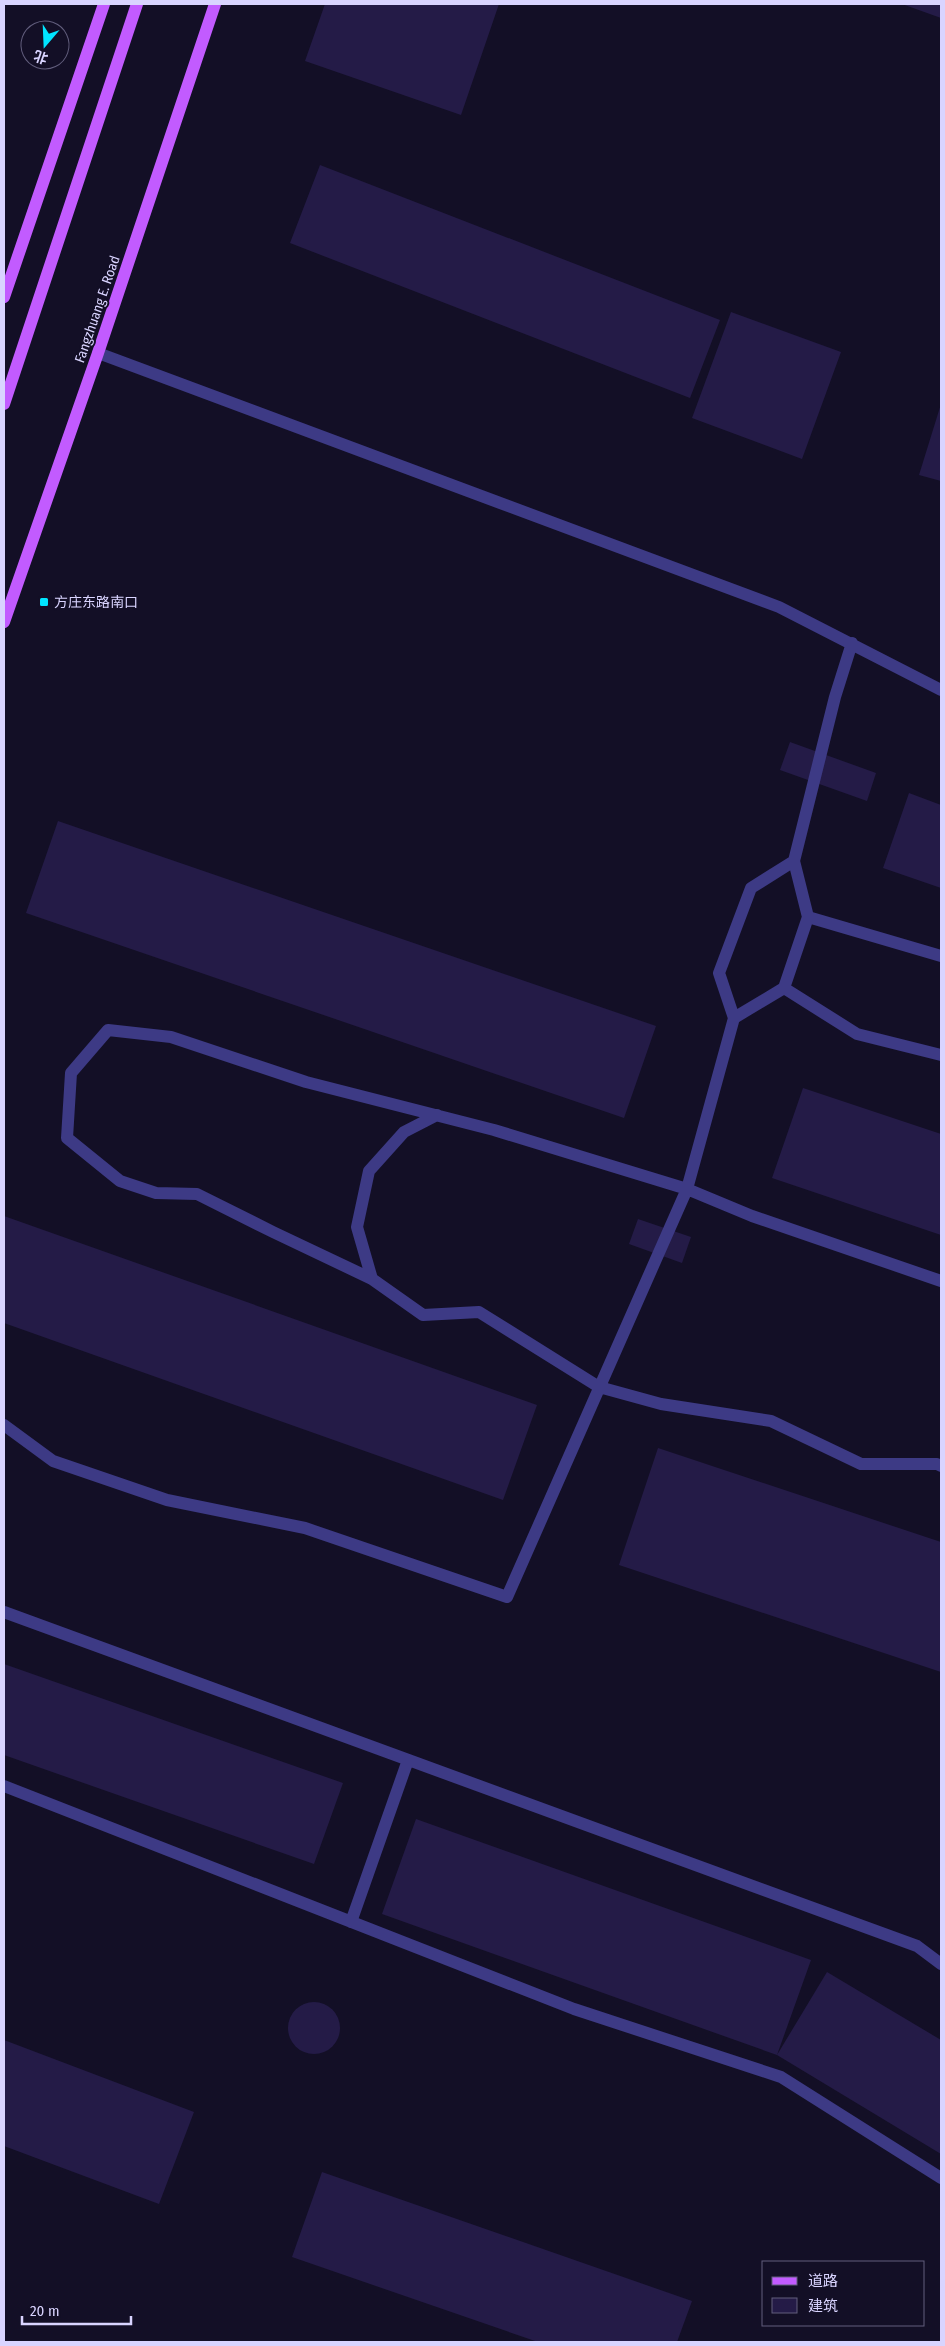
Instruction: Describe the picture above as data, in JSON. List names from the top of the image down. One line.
{"streets":{"main road":["Fangzhuang E. Road"]},"places":{"transit":["方庄东路南口"]},"legend":["道路","建筑"],"scale_bar":"20 m","north":"bottom"}
